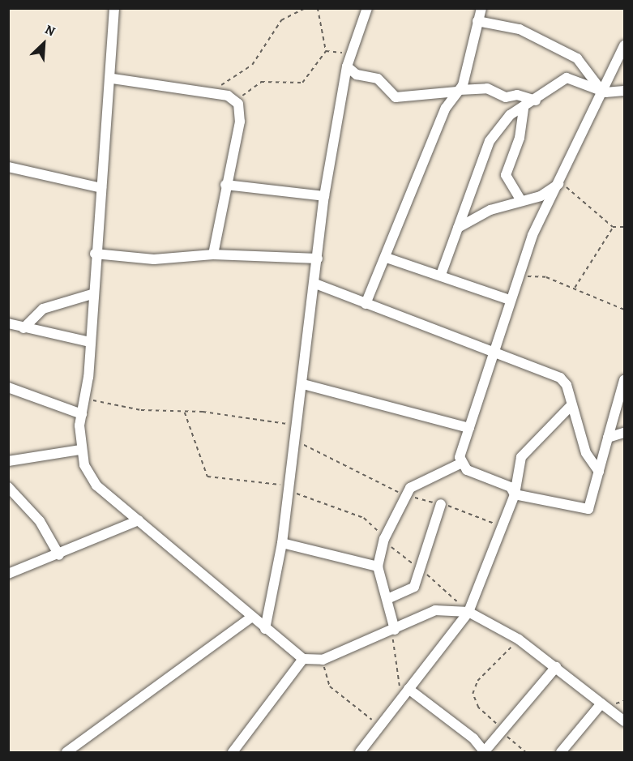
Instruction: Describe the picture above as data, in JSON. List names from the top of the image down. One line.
{"north":"top right"}
